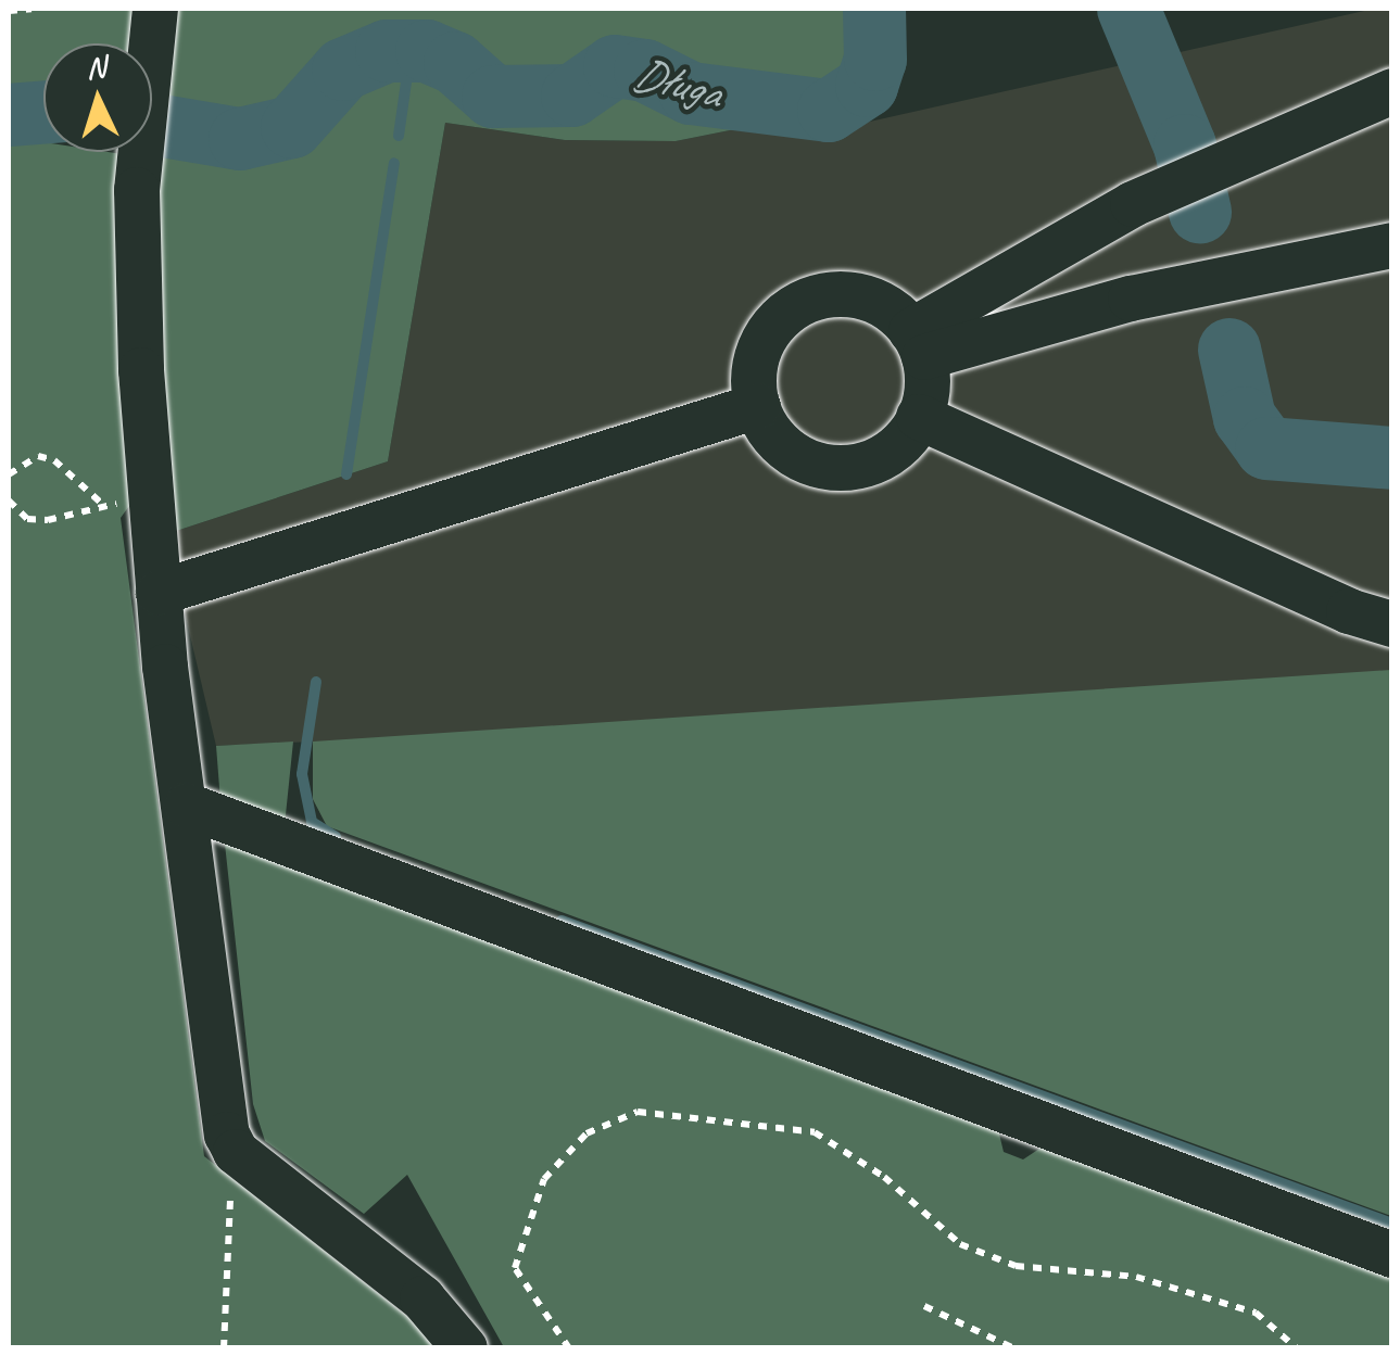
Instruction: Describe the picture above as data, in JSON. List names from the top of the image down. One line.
{"water":["Długa"],"north":"top"}
